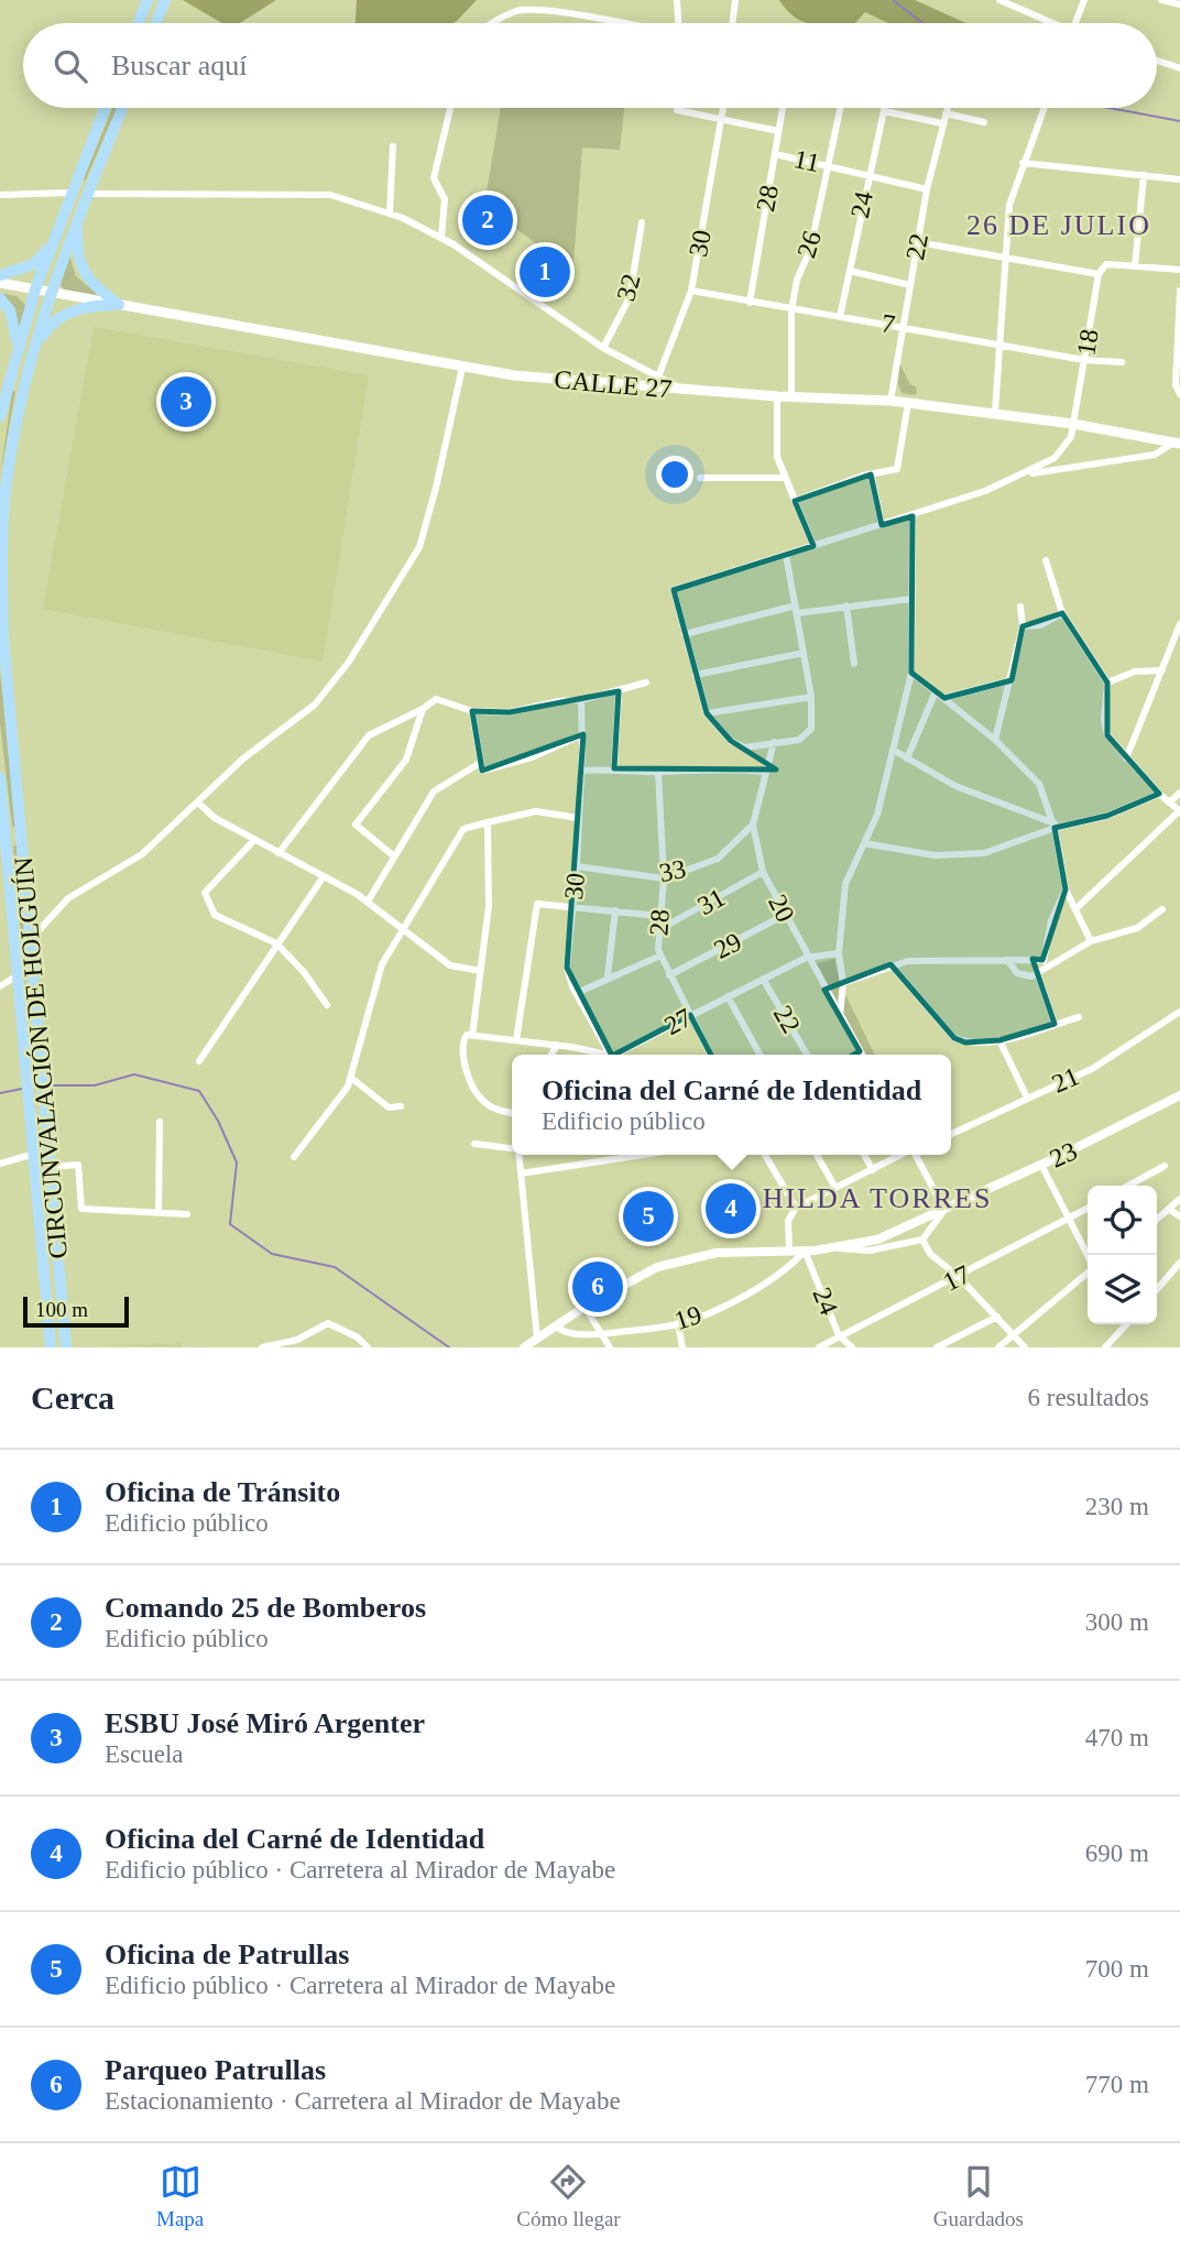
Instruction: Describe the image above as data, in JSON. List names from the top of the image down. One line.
{"streets":{"highway":["CIRCUNVALACIÓN DE HOLGUÍN"],"main road":["CALLE 27"],"street":["11","28","24","30","26","22","32","7","18","33","31","20","29","27","21","23","17","19"]},"crossings":[["11","28"],["11","24"],["11","30"],["11","26"],["11","22"],["28","7"],["28","33"],["28","31"],["28","29"],["28","27"],["24","7"],["24","23"],["24","17"],["24","19"],["30","7"],["30","CALLE 27"],["30","33"],["30","31"],["26","7"],["26","CALLE 27"],["22","7"],["22","CALLE 27"],["22","27"],["7","18"],["18","CALLE 27"],["CALLE 27","CIRCUNVALACIÓN DE HOLGUÍN"],["33","20"],["31","20"],["20","29"],["20","27"],["23","19"]],"districts":["26 DE JULIO","HILDA TORRES"],"scale_bar":"100 m","page":{"search":"Buscar aquí","pins":["2","1","3","4","5","6"],"popup":["Oficina del Carné de Identidad","Edificio público"],"scale":"100 m","heading":["Cerca","6 resultados"],"list":[{"mark":"1","name":"Oficina de Tránsito","note":"Edificio público","value":"230 m"},{"mark":"2","name":"Comando 25 de Bomberos","note":"Edificio público","value":"300 m"},{"mark":"3","name":"ESBU José Miró Argenter","note":"Escuela","value":"470 m"},{"mark":"4","name":"Oficina del Carné de Identidad","note":"Edificio público · Carretera al Mirador de Mayabe","value":"690 m"},{"mark":"5","name":"Oficina de Patrullas","note":"Edificio público · Carretera al Mirador de Mayabe","value":"700 m"},{"mark":"6","name":"Parqueo Patrullas","note":"Estacionamiento · Carretera al Mirador de Mayabe","value":"770 m"}],"nav":["Mapa","Cómo llegar","Guardados"]}}
